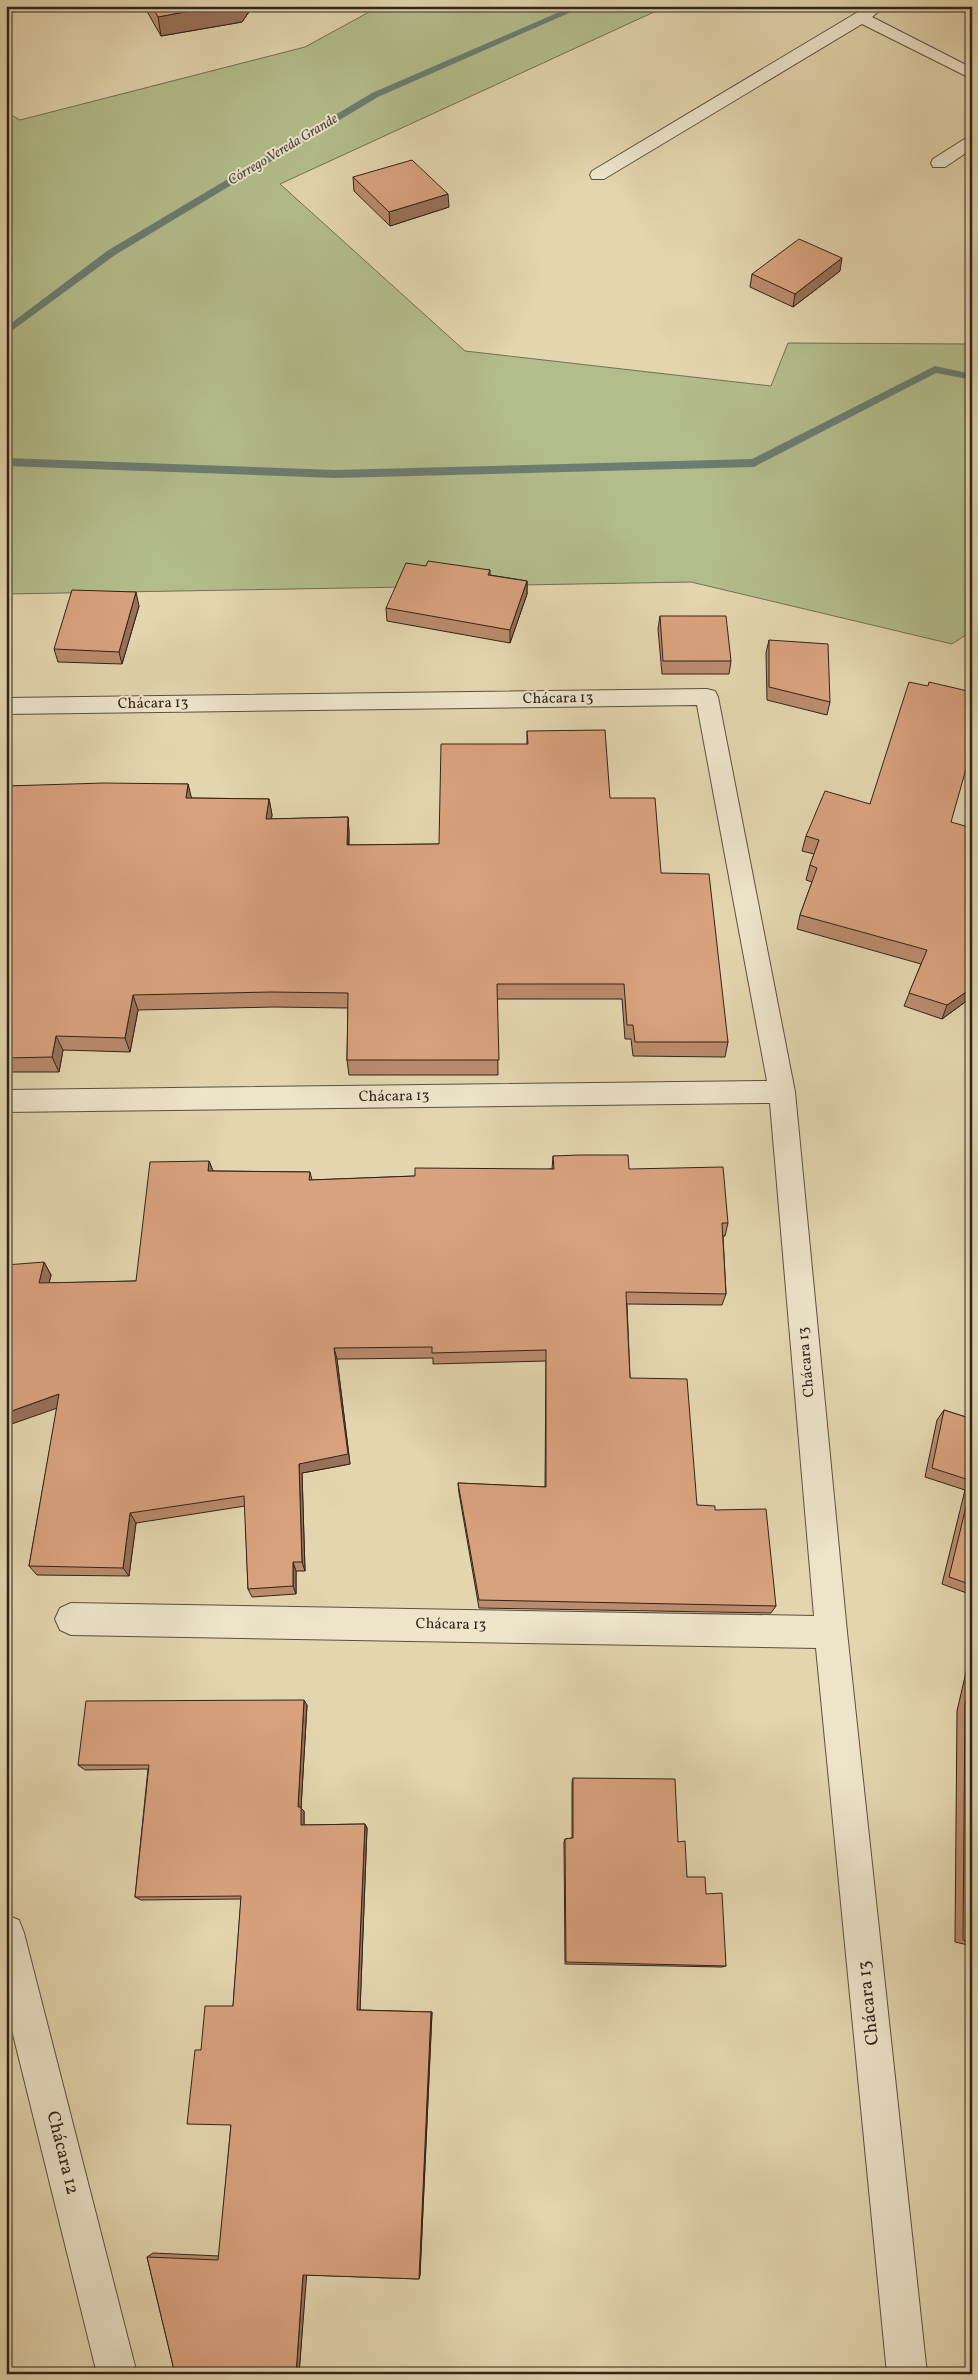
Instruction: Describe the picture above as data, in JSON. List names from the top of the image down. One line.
{"streets":{"street":["Chácara 13","Chácara 12"]},"water":["Córrego Vereda Grande"]}
